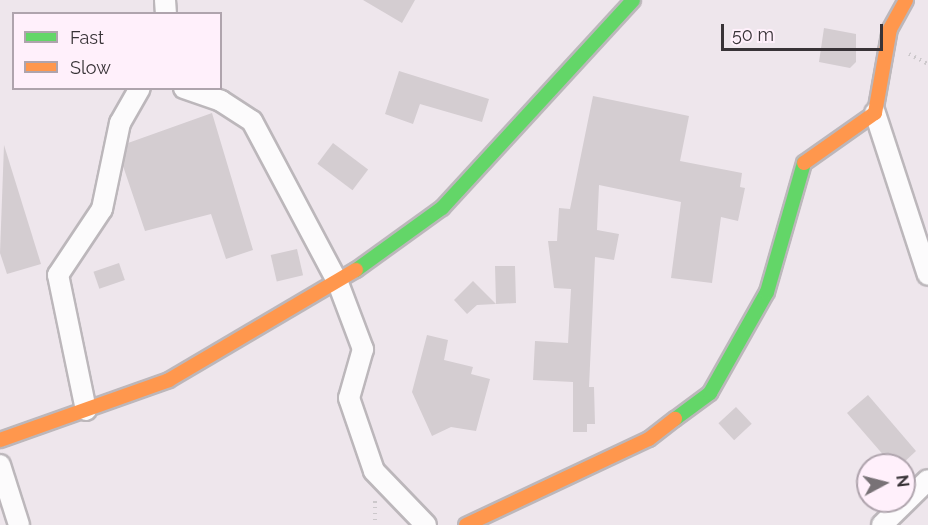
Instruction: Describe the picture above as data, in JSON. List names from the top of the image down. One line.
{"legend":["Fast","Slow"],"scale_bar":"50 m","north":"right"}
